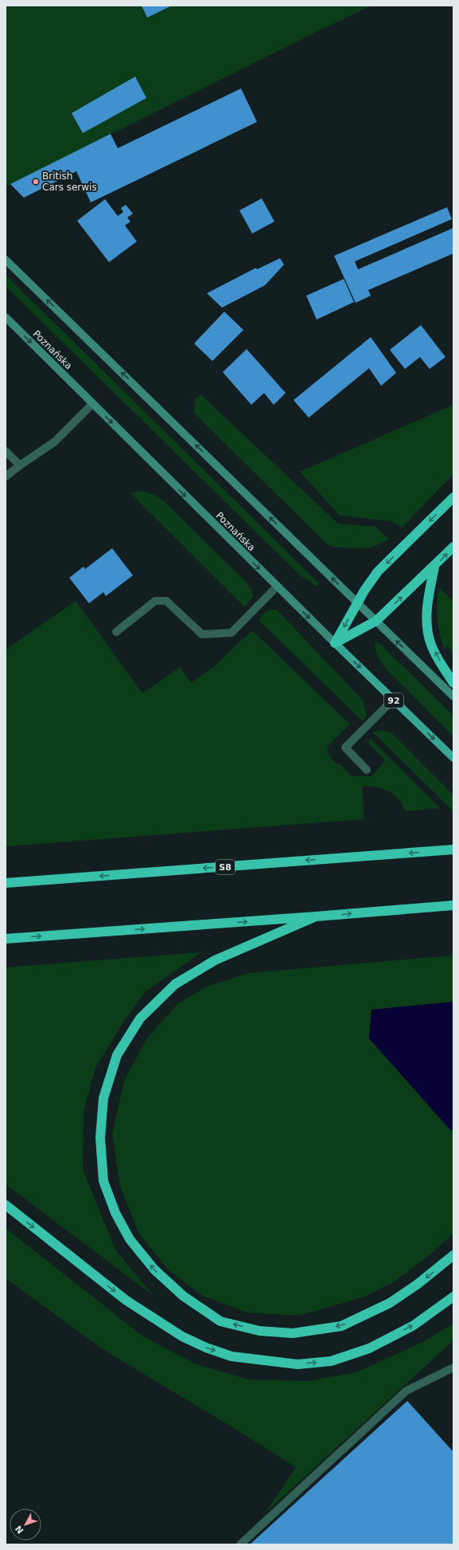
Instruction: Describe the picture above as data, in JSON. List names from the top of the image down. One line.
{"streets":{"highway":["S8"],"main road":["Poznańska","92"]},"places":["British Cars serwis"],"north":"bottom left"}
